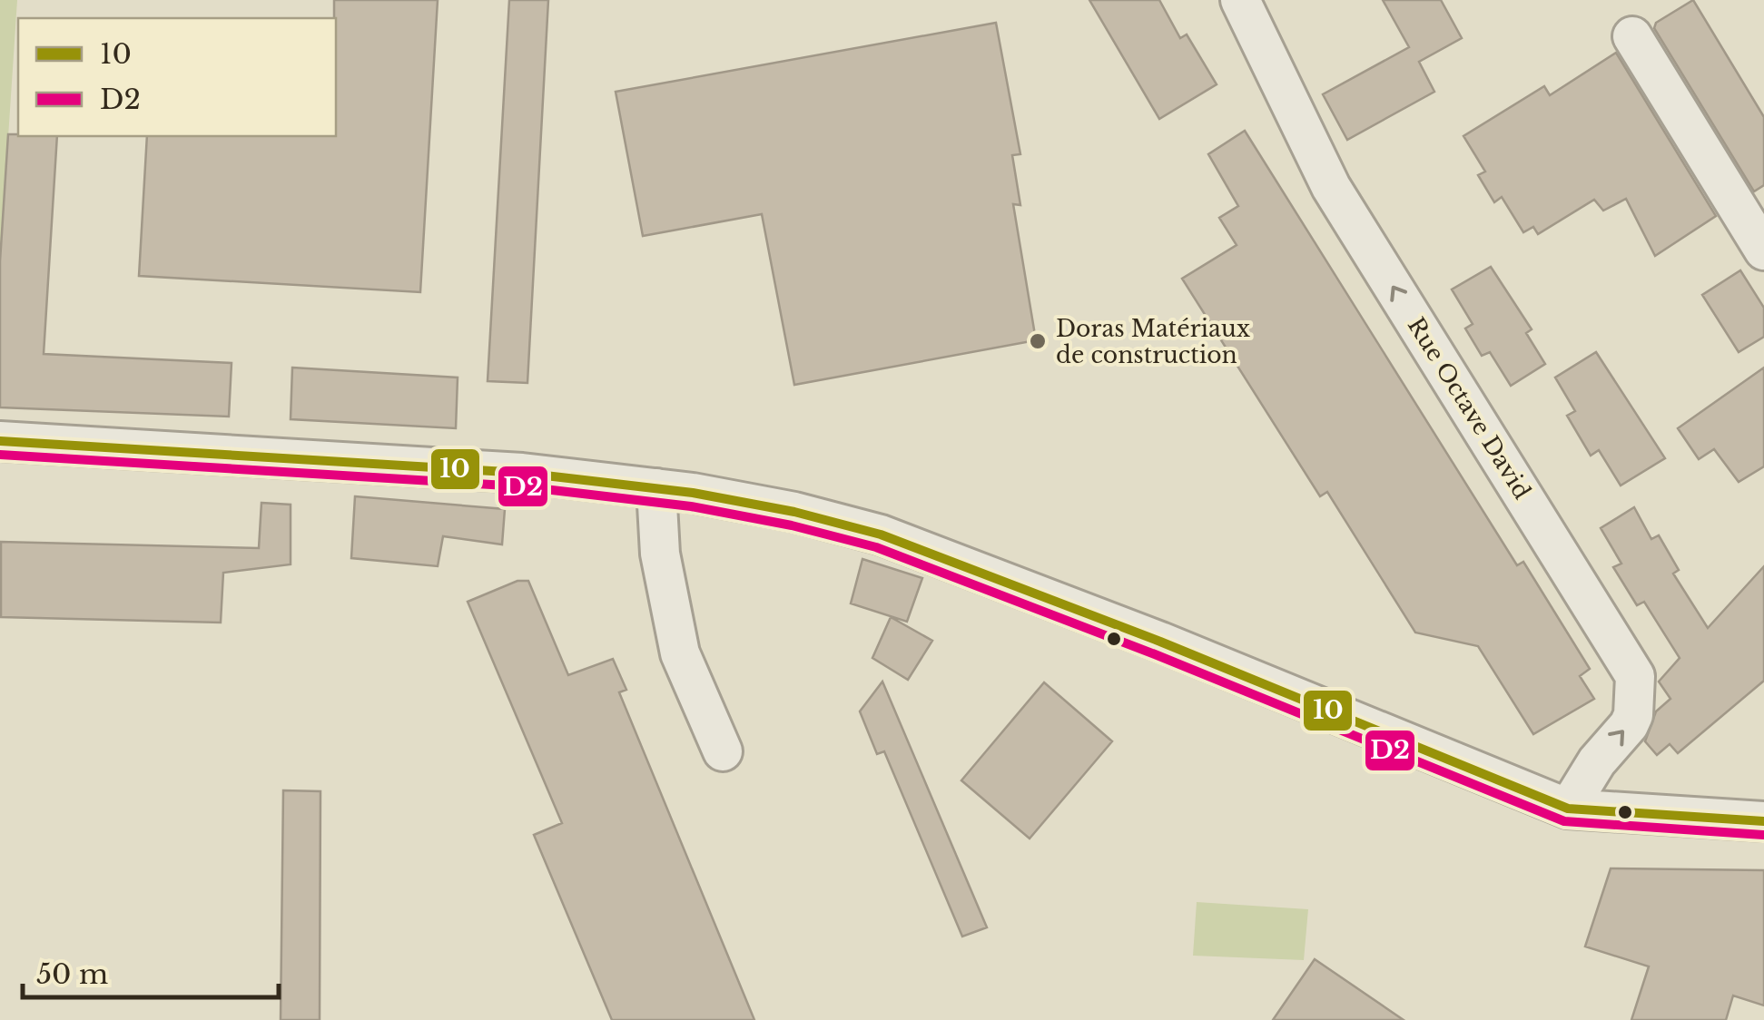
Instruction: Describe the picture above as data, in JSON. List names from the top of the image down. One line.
{"streets":{"street":["Rue Octave David"]},"one_way":["Rue Octave David"],"places":["Doras Matériaux de construction"],"lines":["transit line 10","transit line D2"],"legend":["10","D2"],"scale_bar":"50 m"}
